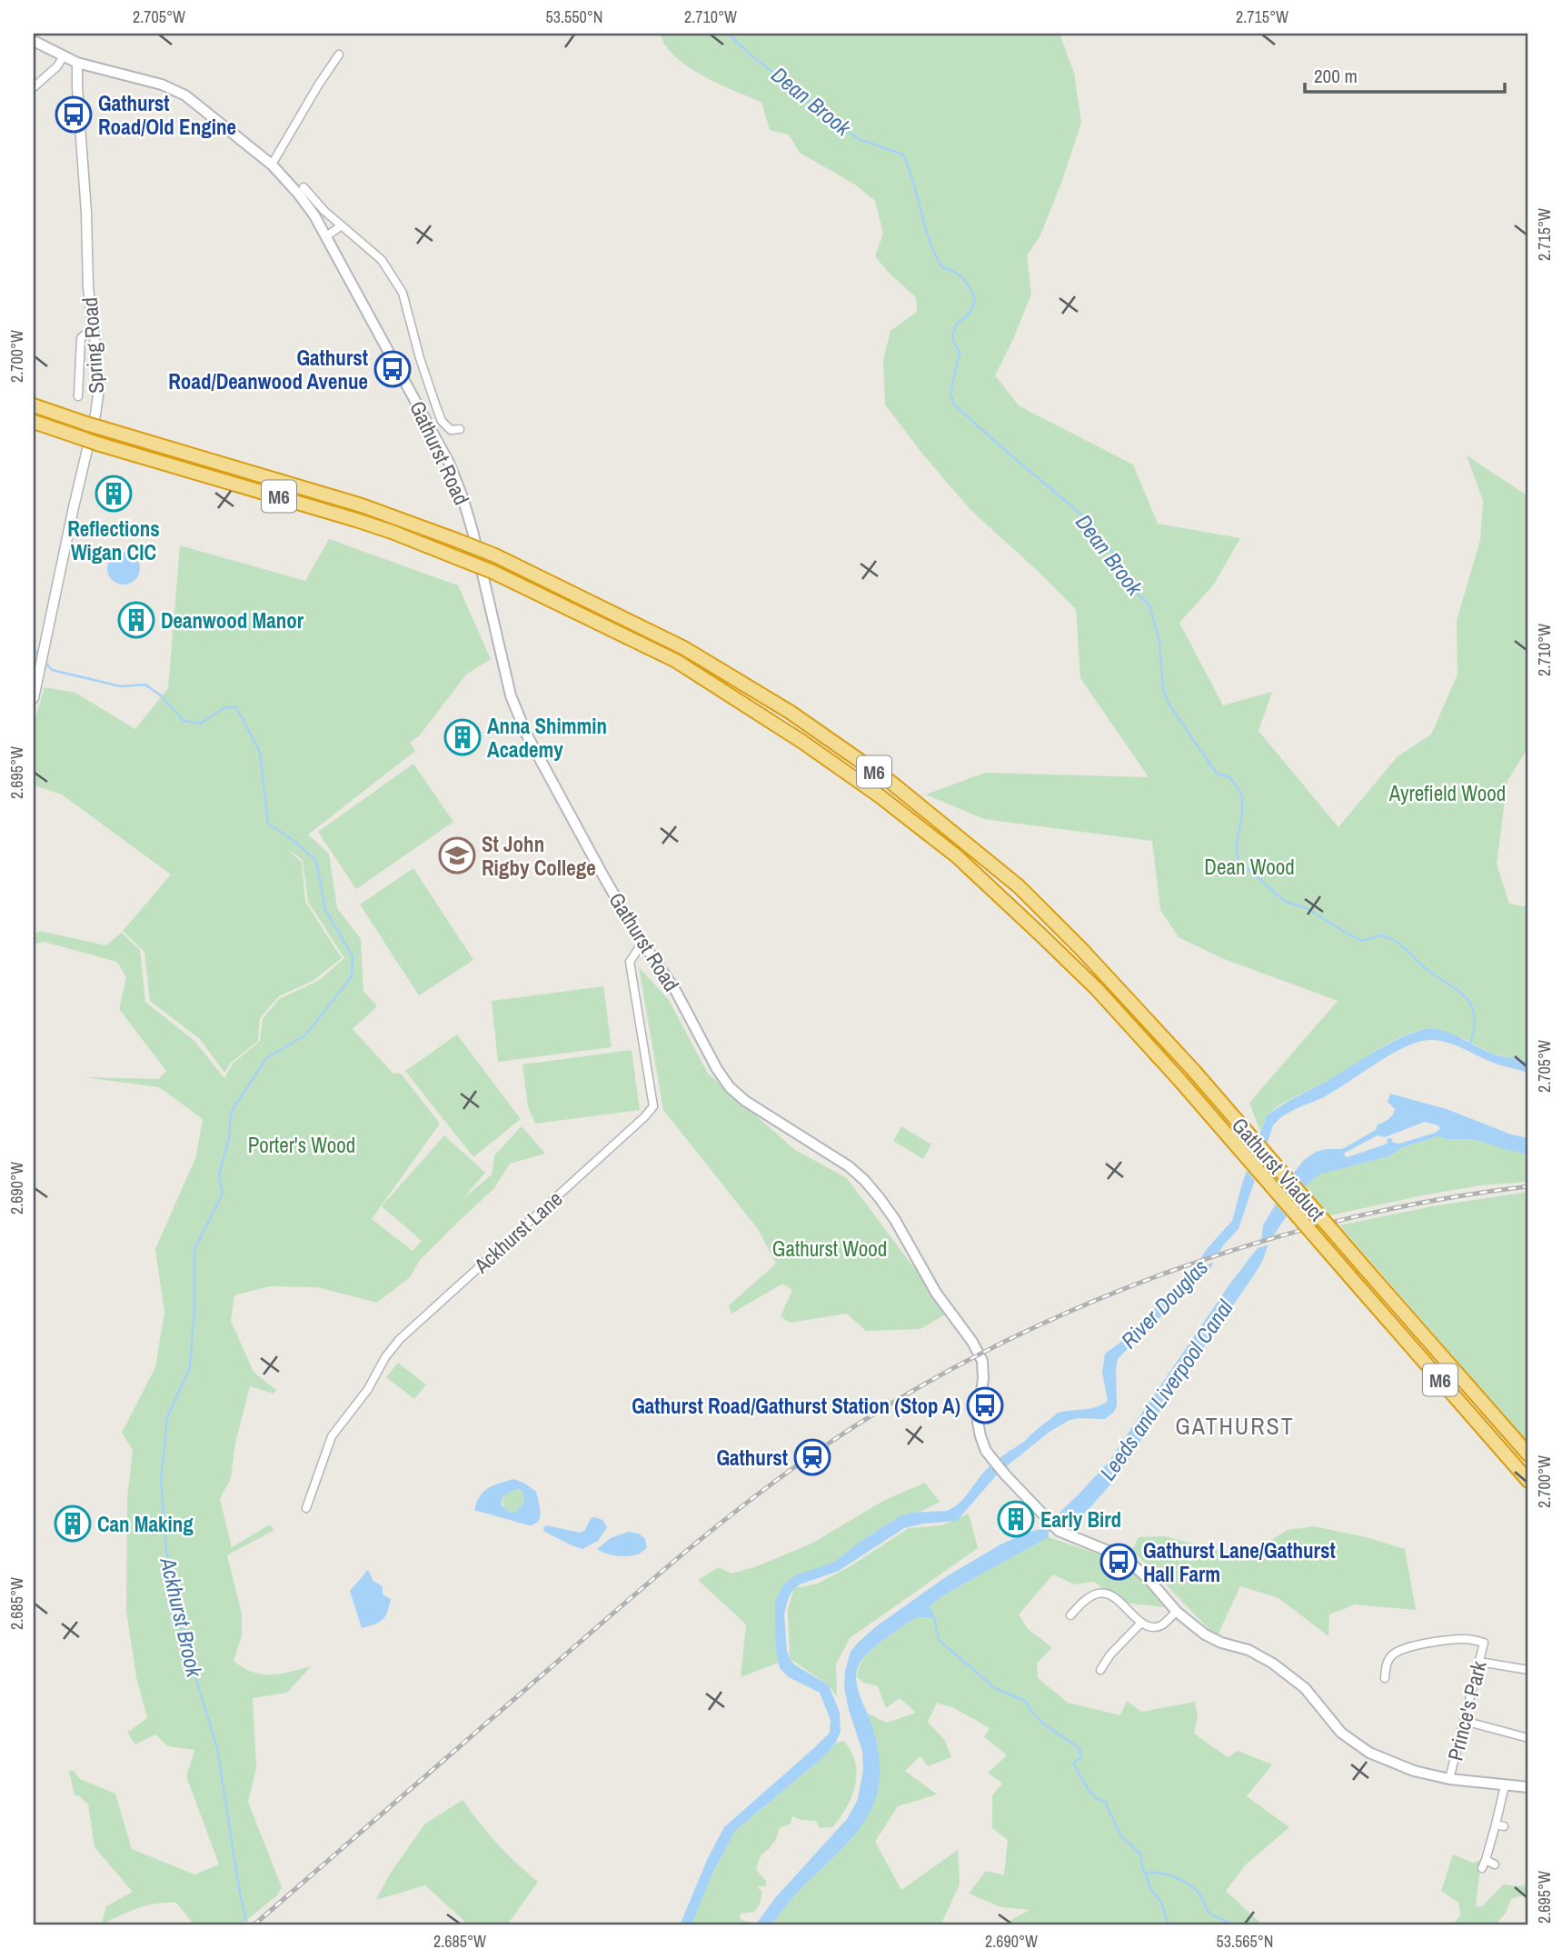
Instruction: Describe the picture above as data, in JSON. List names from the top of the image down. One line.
{"streets":{"highway":["M6","Gathurst Viaduct"],"main road":["Gathurst Road"],"street":["Spring Road","Ackhurst Lane","Prince's Park"]},"crossings":[["Spring Road","Gathurst Road"],["Gathurst Road","Ackhurst Lane"]],"districts":["GATHURST"],"water":["Dean Brook","River Douglas","Leeds and Liverpool Canal","Ackhurst Brook"],"parks":["Ayrefield Wood","Dean Wood","Porter's Wood","Gathurst Wood"],"places":{"bus stop":["Gathurst Road/Old Engine","Gathurst Road/Deanwood Avenue","Gathurst Road/Gathurst Station (Stop A)","Gathurst Lane/Gathurst Hall Farm"],"building":["Reflections Wigan CIC","Deanwood Manor","Anna Shimmin Academy","Early Bird","Can Making"],"school or university":["St John Rigby College"],"station":["Gathurst"]},"scale_bar":"200 m","coordinates":["2.705°W","53.550°N","2.710°W","2.715°W","2.700°W","2.695°W","2.690°W","2.685°W","53.565°N"]}
